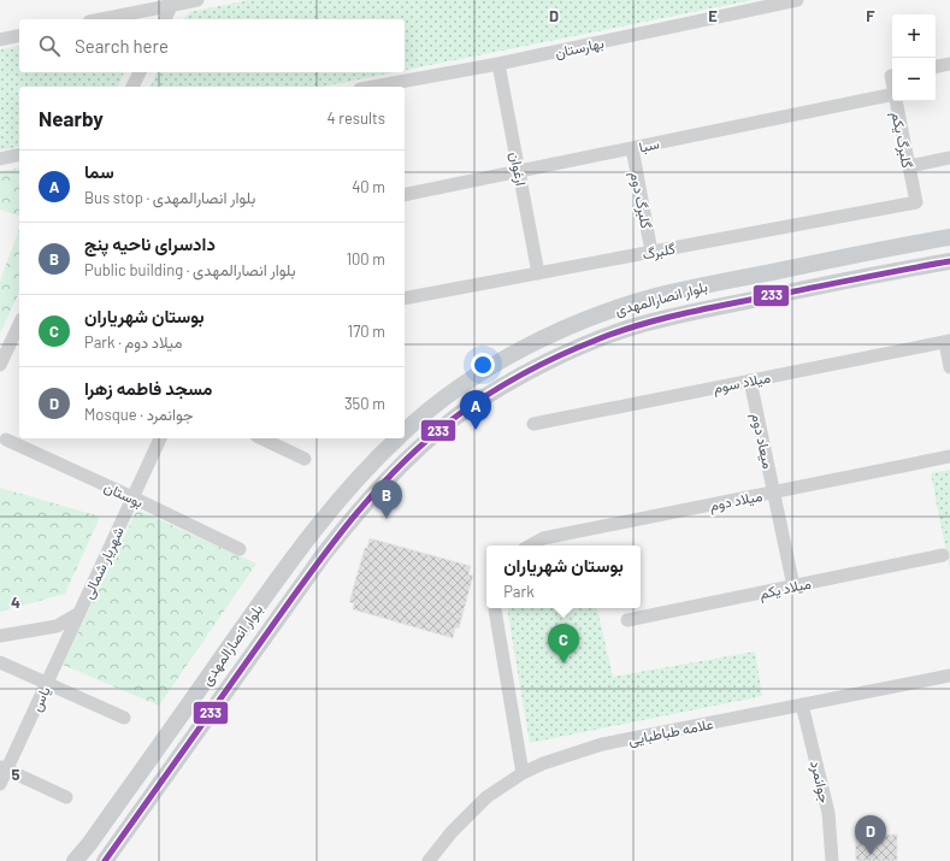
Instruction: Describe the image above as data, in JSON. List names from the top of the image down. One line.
{"streets":{"main road":["بلوار انصارالمهدی"],"street":["بهارستان","گلبرگ یکم","سبا","ارغوان","گلبرگ دوم","گلبرگ","میلاد سوم","میعاد دوم","بوستان","میلاد دوم","شهریار شمالی","میلاد یکم","یاس","علامه طباطبایی","جوانمرد"]},"crossings":[["بهارستان","ارغوان"],["گلبرگ یکم","گلبرگ"],["سبا","ارغوان"],["سبا","گلبرگ دوم"],["ارغوان","گلبرگ"],["گلبرگ دوم","گلبرگ"],["میلاد سوم","میعاد دوم"],["میعاد دوم","میلاد دوم"],["میعاد دوم","میلاد یکم"],["بوستان","شهریار شمالی"],["شهریار شمالی","یاس"],["علامه طباطبایی","جوانمرد"]],"lines":["transit line 233"],"page":{"map_buttons":["+","−"],"search":"Search here","heading":["Nearby","4 results"],"list":[{"mark":"A","name":"سما","note":"Bus stop · بلوار انصارالمهدی","value":"40 m"},{"mark":"B","name":"دادسرای ناحیه پنج","note":"Public building · بلوار انصارالمهدی","value":"100 m"},{"mark":"C","name":"بوستان شهریاران","note":"Park · میلاد دوم","value":"170 m"},{"mark":"D","name":"مسجد فاطمه زهرا","note":"Mosque · جوانمرد","value":"350 m"}],"pins":["A","B","C","D"],"popup":["بوستان شهریاران","Park"]},"grid":{"columns":["D","E","F"],"rows":["4","5"]}}
